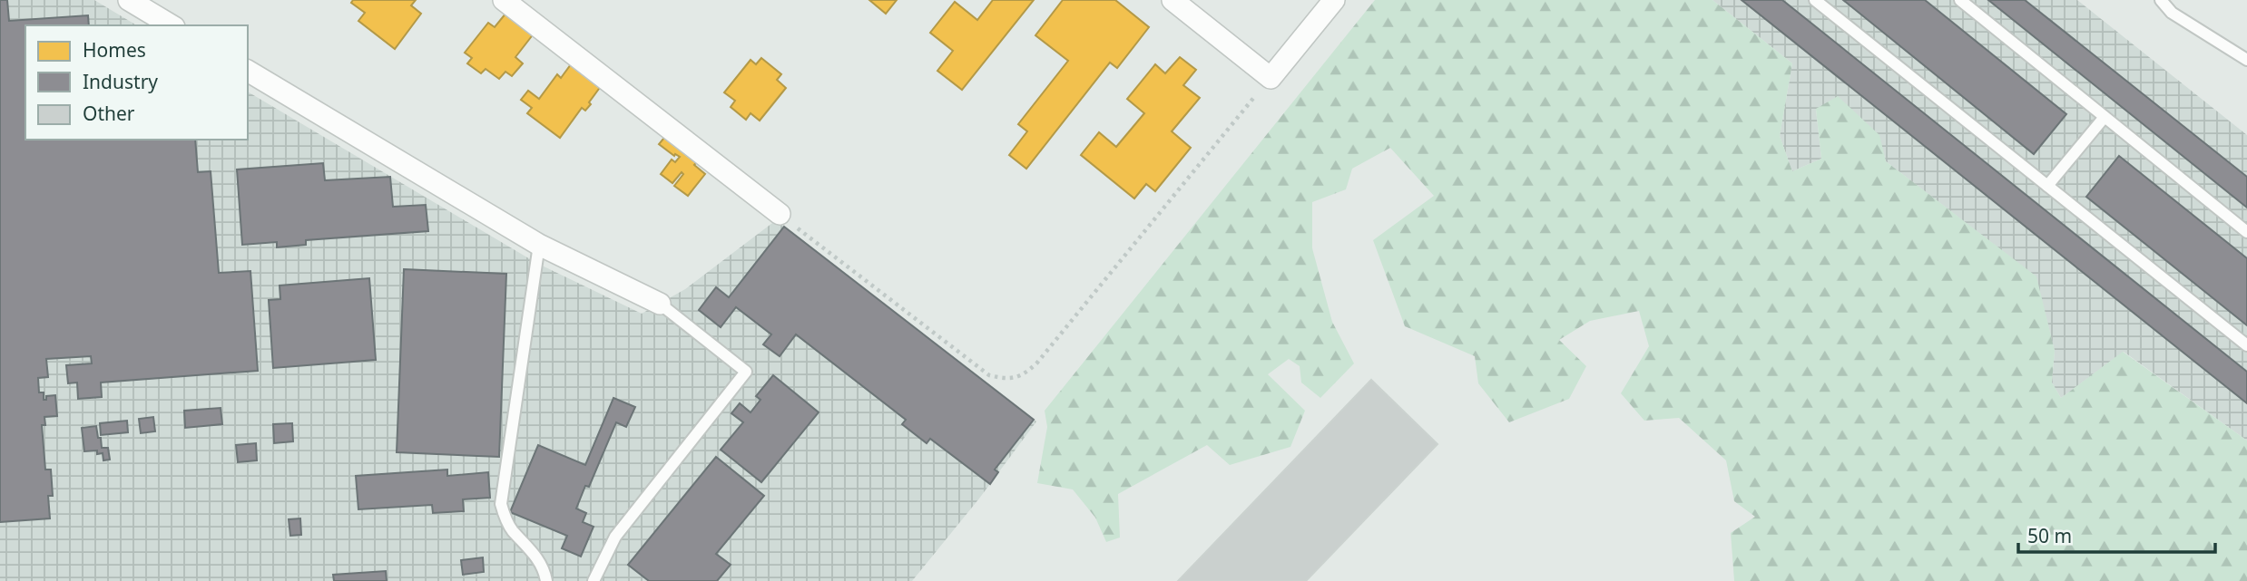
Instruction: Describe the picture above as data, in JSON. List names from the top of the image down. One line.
{"legend":["Homes","Industry","Other"],"scale_bar":"50 m"}
